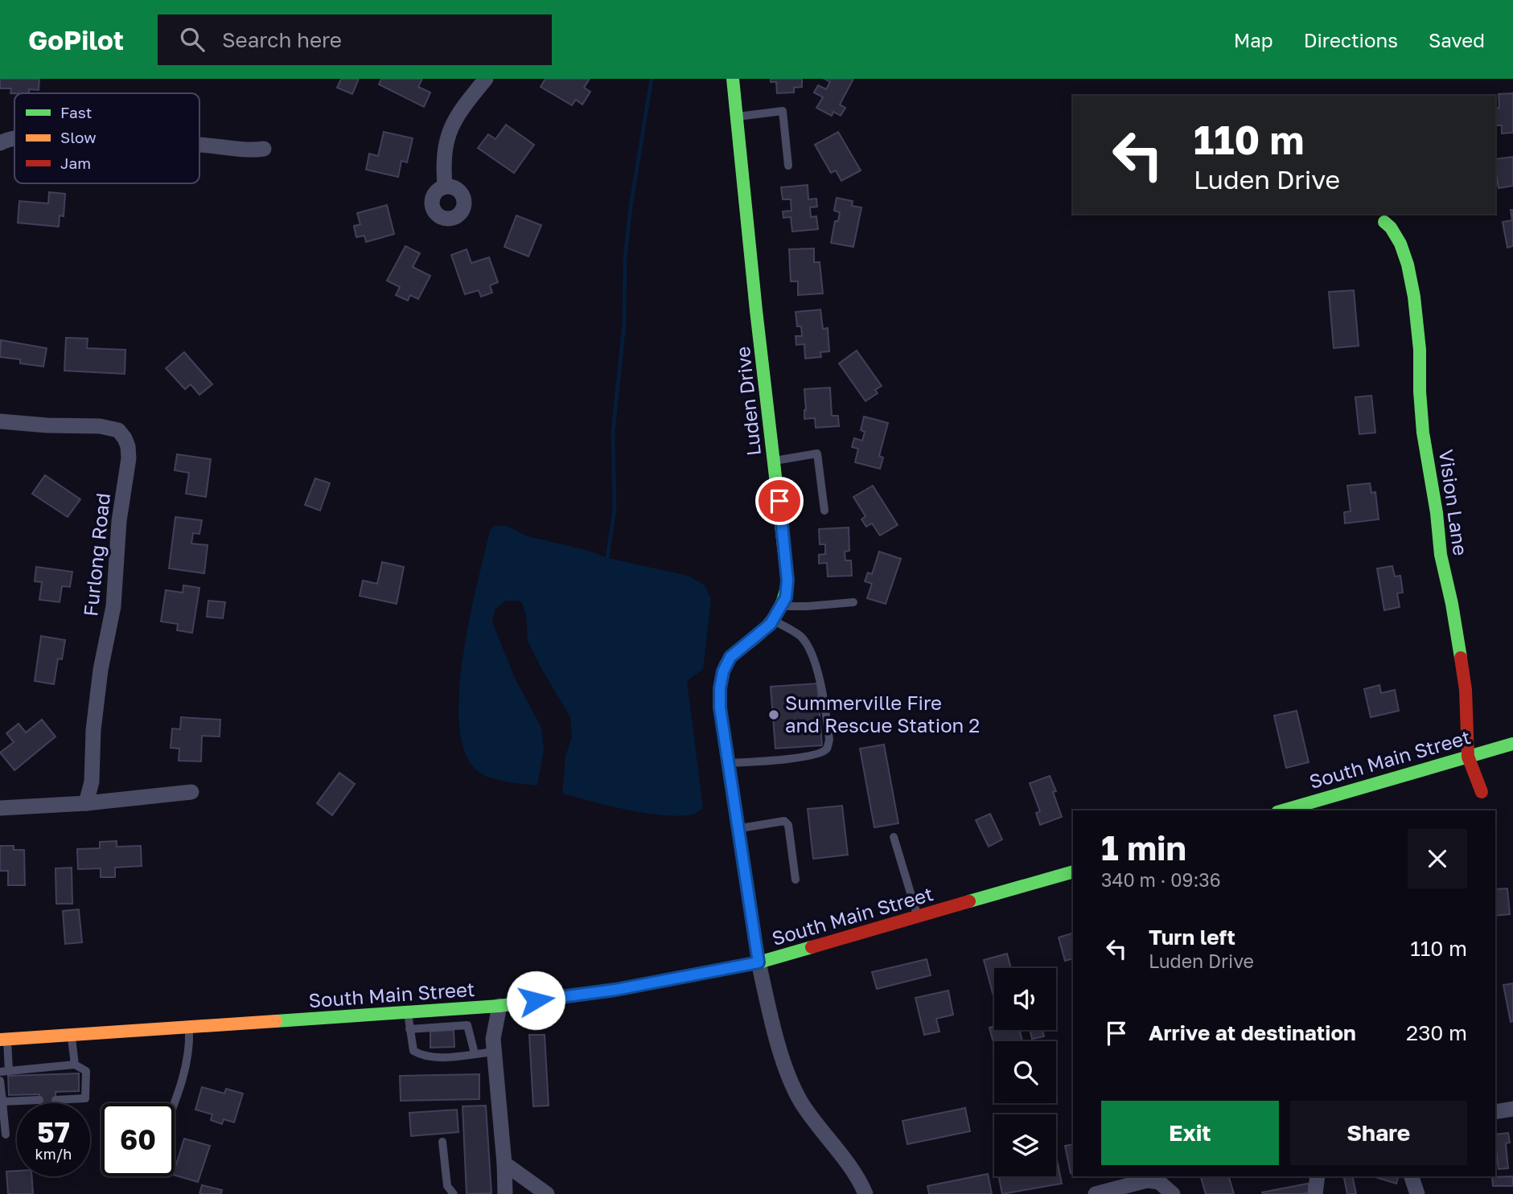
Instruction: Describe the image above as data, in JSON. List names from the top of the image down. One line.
{"streets":{"street":["Luden Drive","Vision Lane","Furlong Road","South Main Street"]},"crossings":[["Luden Drive","South Main Street"],["Vision Lane","South Main Street"]],"places":["Summerville Fire and Rescue Station 2"],"legend":["Fast","Slow","Jam"],"page":{"header":"GoPilot","search":"Search here","nav":["Map","Directions","Saved"],"turn":["110 m","Luden Drive"],"heading":["1 min","340 m · 09:36"],"list":[{"name":"Turn left","note":"Luden Drive","value":"110 m"},{"name":"Arrive at destination","value":"230 m"}],"buttons":["Exit","Share"],"speed":"57 km/h","limit":"60"}}
